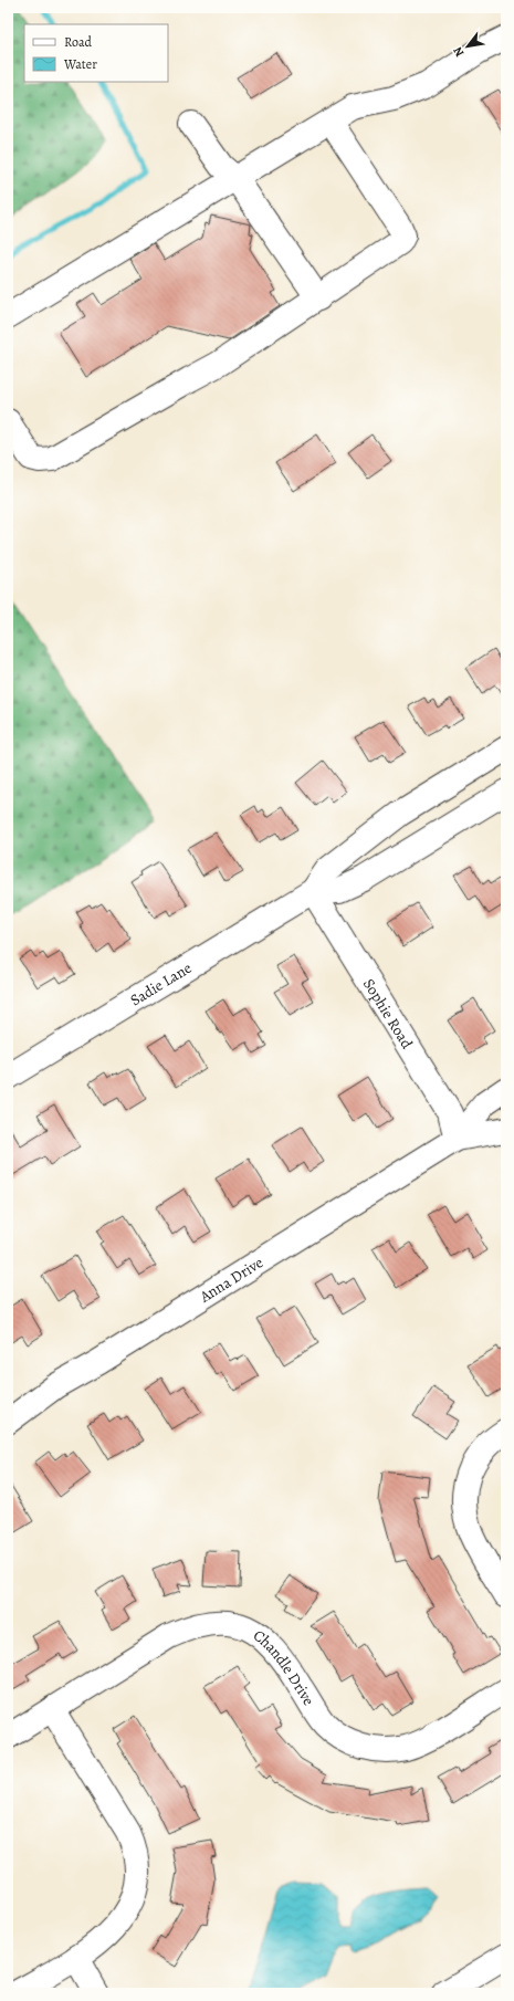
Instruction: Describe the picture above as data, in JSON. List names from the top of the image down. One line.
{"streets":{"street":["Sadie Lane","Sophie Road","Anna Drive","Chandle Drive"]},"crossings":[["Sadie Lane","Sophie Road"],["Sophie Road","Anna Drive"]],"legend":["Road","Water"],"north":"bottom left"}
